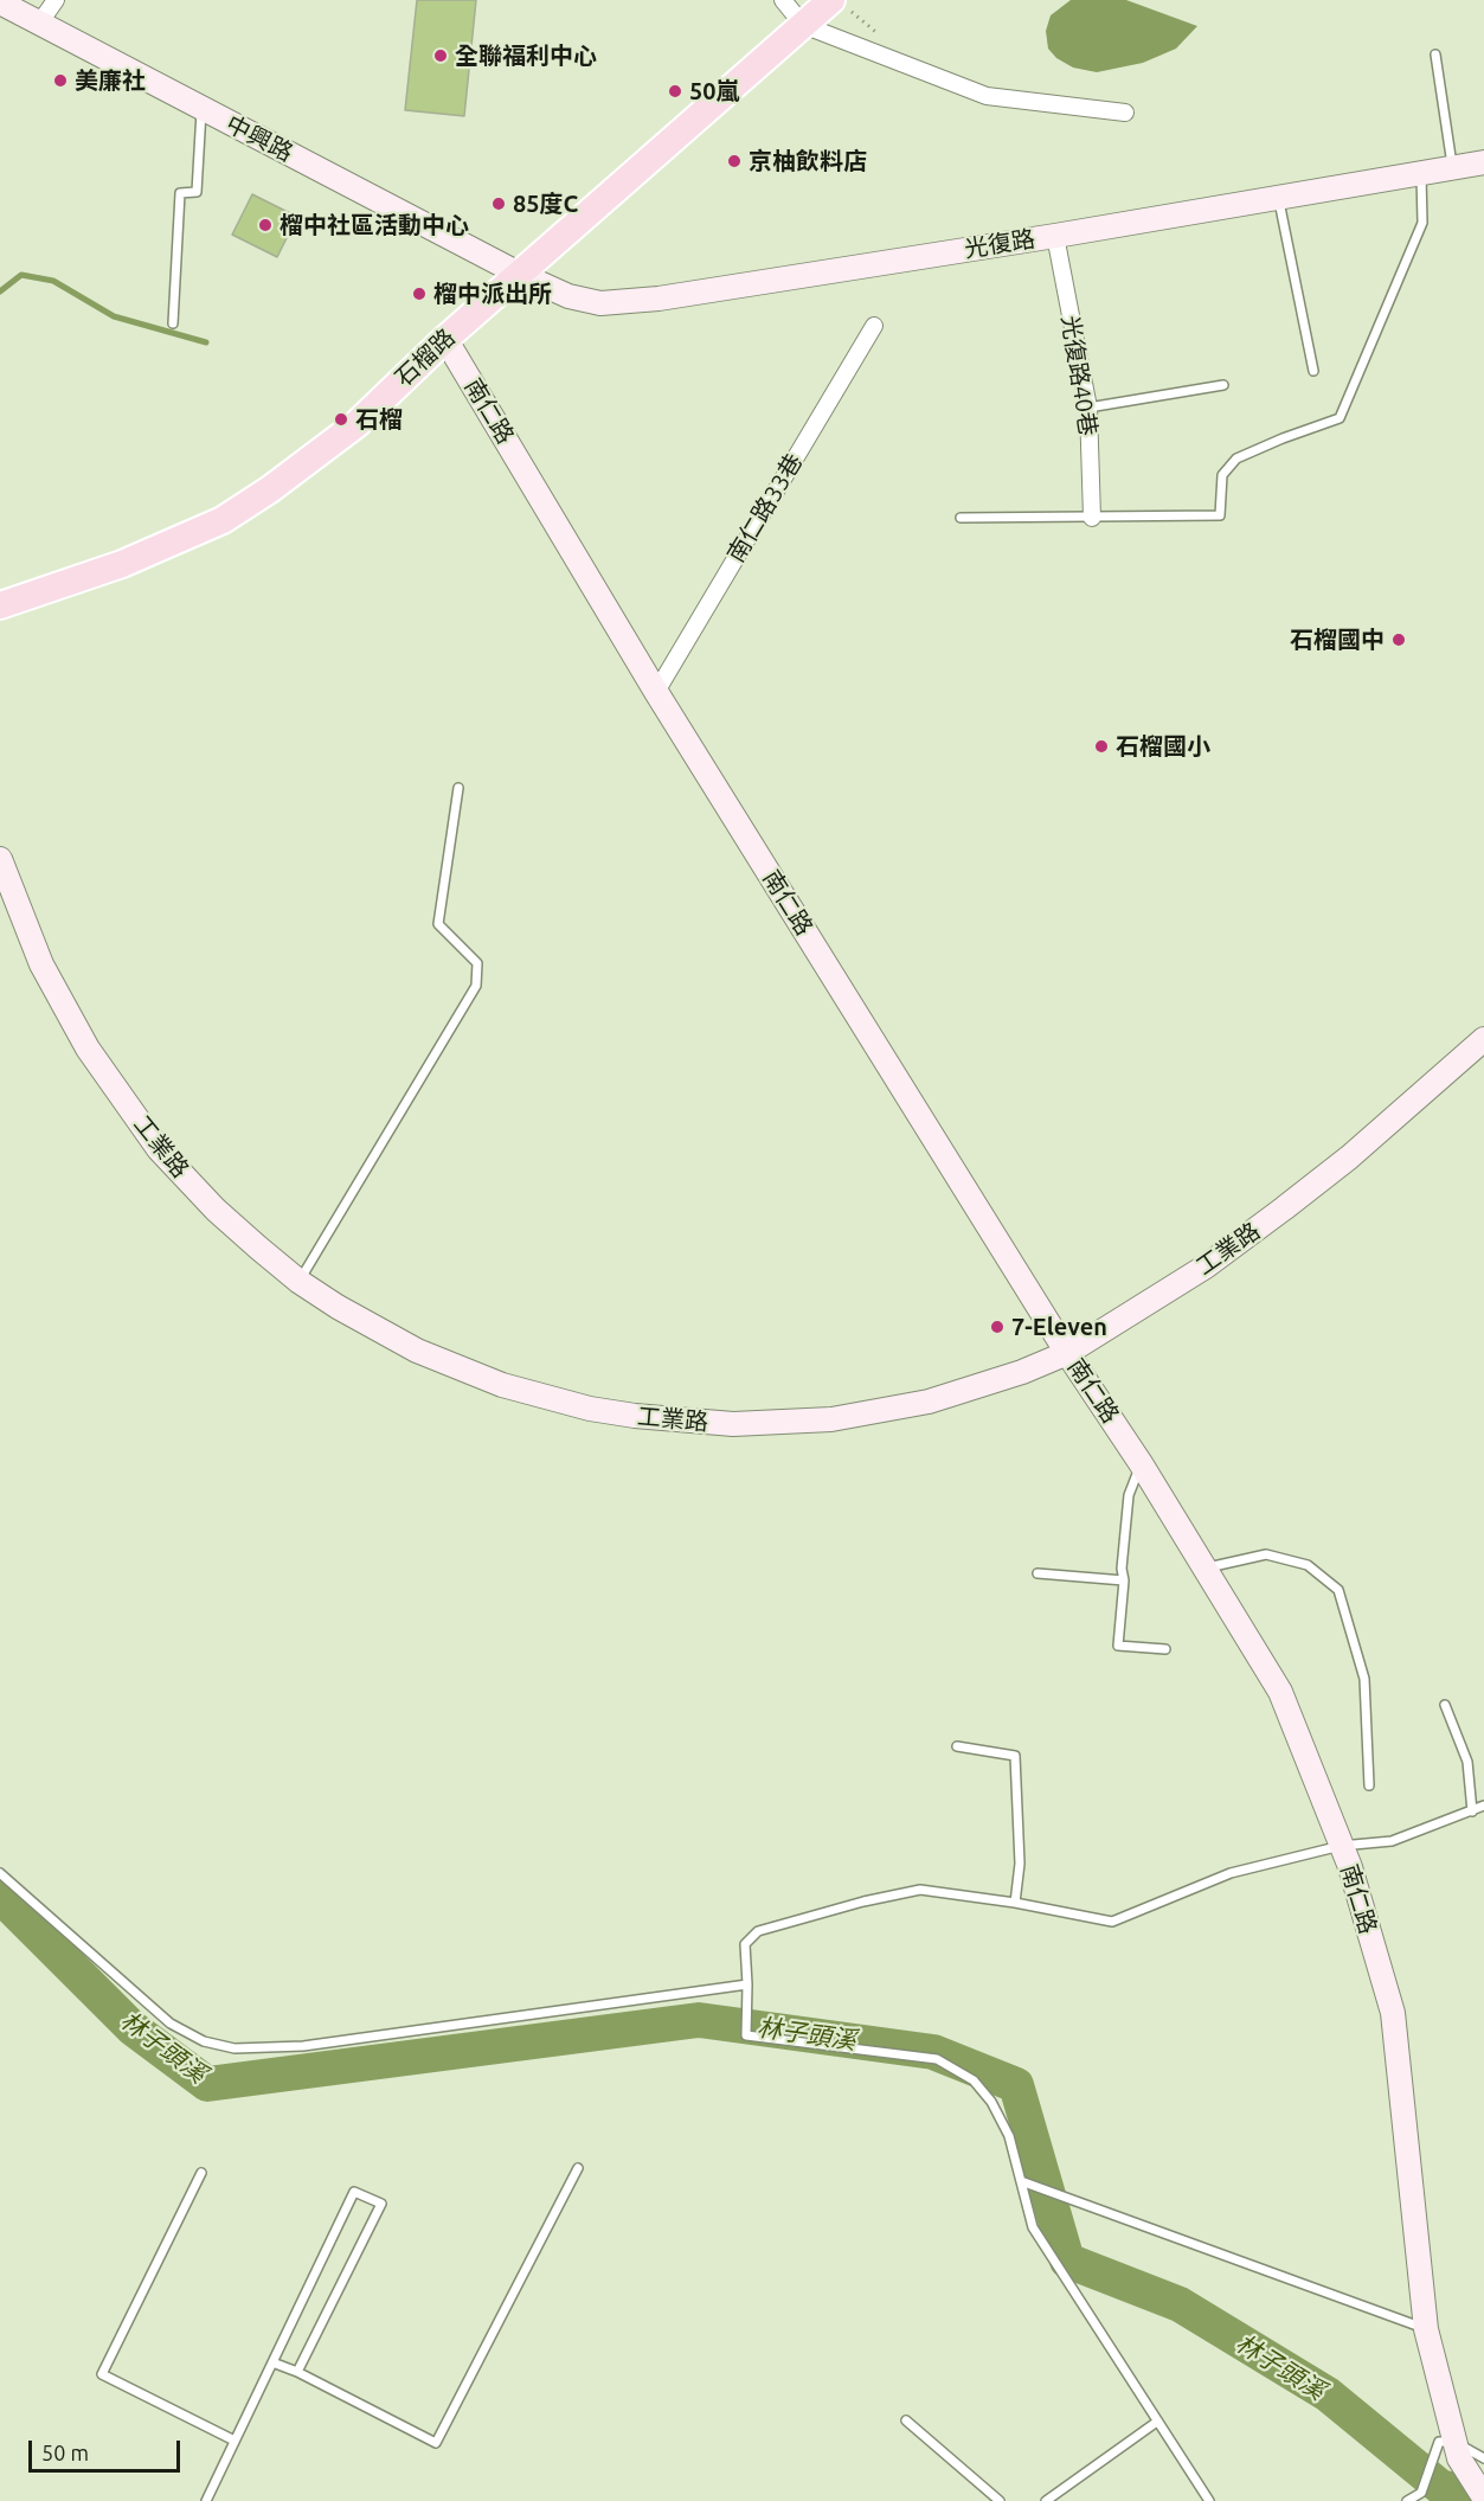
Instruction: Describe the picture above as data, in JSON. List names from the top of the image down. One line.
{"streets":{"main road":["石榴路"],"street":["中興路","光復路","光復路40巷","南仁路","南仁路33巷","工業路"]},"crossings":[["中興路","光復路"],["中興路","石榴路"],["光復路","石榴路"],["光復路","光復路40巷"],["石榴路","南仁路"],["南仁路","南仁路33巷"],["南仁路","工業路"]],"water":["林子頭溪"],"places":["全聯福利中心","美廉社","50嵐","京柚飲料店","85度C","榴中社區活動中心","榴中派出所","石榴","石榴國中","石榴國小","7-Eleven"],"scale_bar":"50 m"}
